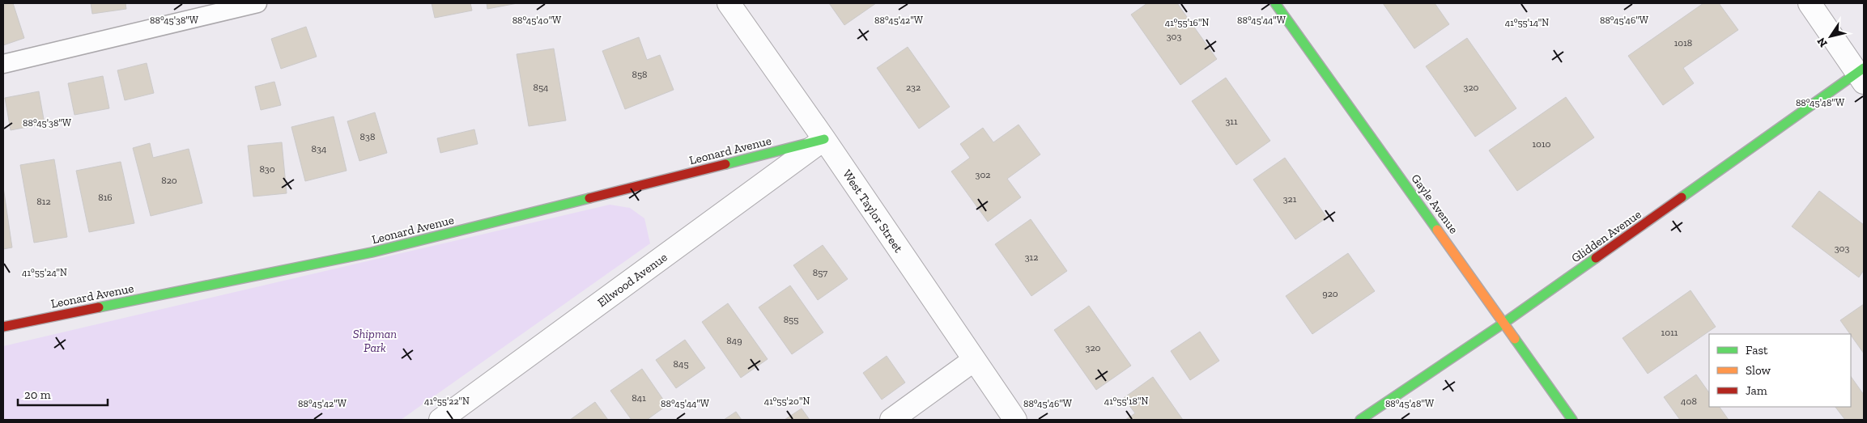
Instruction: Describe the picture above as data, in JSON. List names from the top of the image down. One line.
{"streets":{"street":["Leonard Avenue","Gayle Avenue","West Taylor Street","Glidden Avenue","Ellwood Avenue"]},"crossings":[["Leonard Avenue","West Taylor Street"],["Leonard Avenue","Ellwood Avenue"],["Gayle Avenue","Glidden Avenue"],["West Taylor Street","Ellwood Avenue"]],"parks":["Shipman Park"],"house_numbers":["303","1018","858","854","232","320","311","838","1010","834","830","302","820","816","321","812","303","312","857","920","855","1011","849","320","845","841","408"],"legend":["Fast","Slow","Jam"],"scale_bar":"20 m","north":"bottom left","coordinates":["88°45'38\"W","88°45'40\"W","88°45'42\"W","88°45'44\"W","88°45'46\"W","41°55'16\"N","41°55'14\"N","88°45'48\"W","41°55'24\"N","41°55'22\"N","41°55'20\"N","41°55'18\"N"]}
